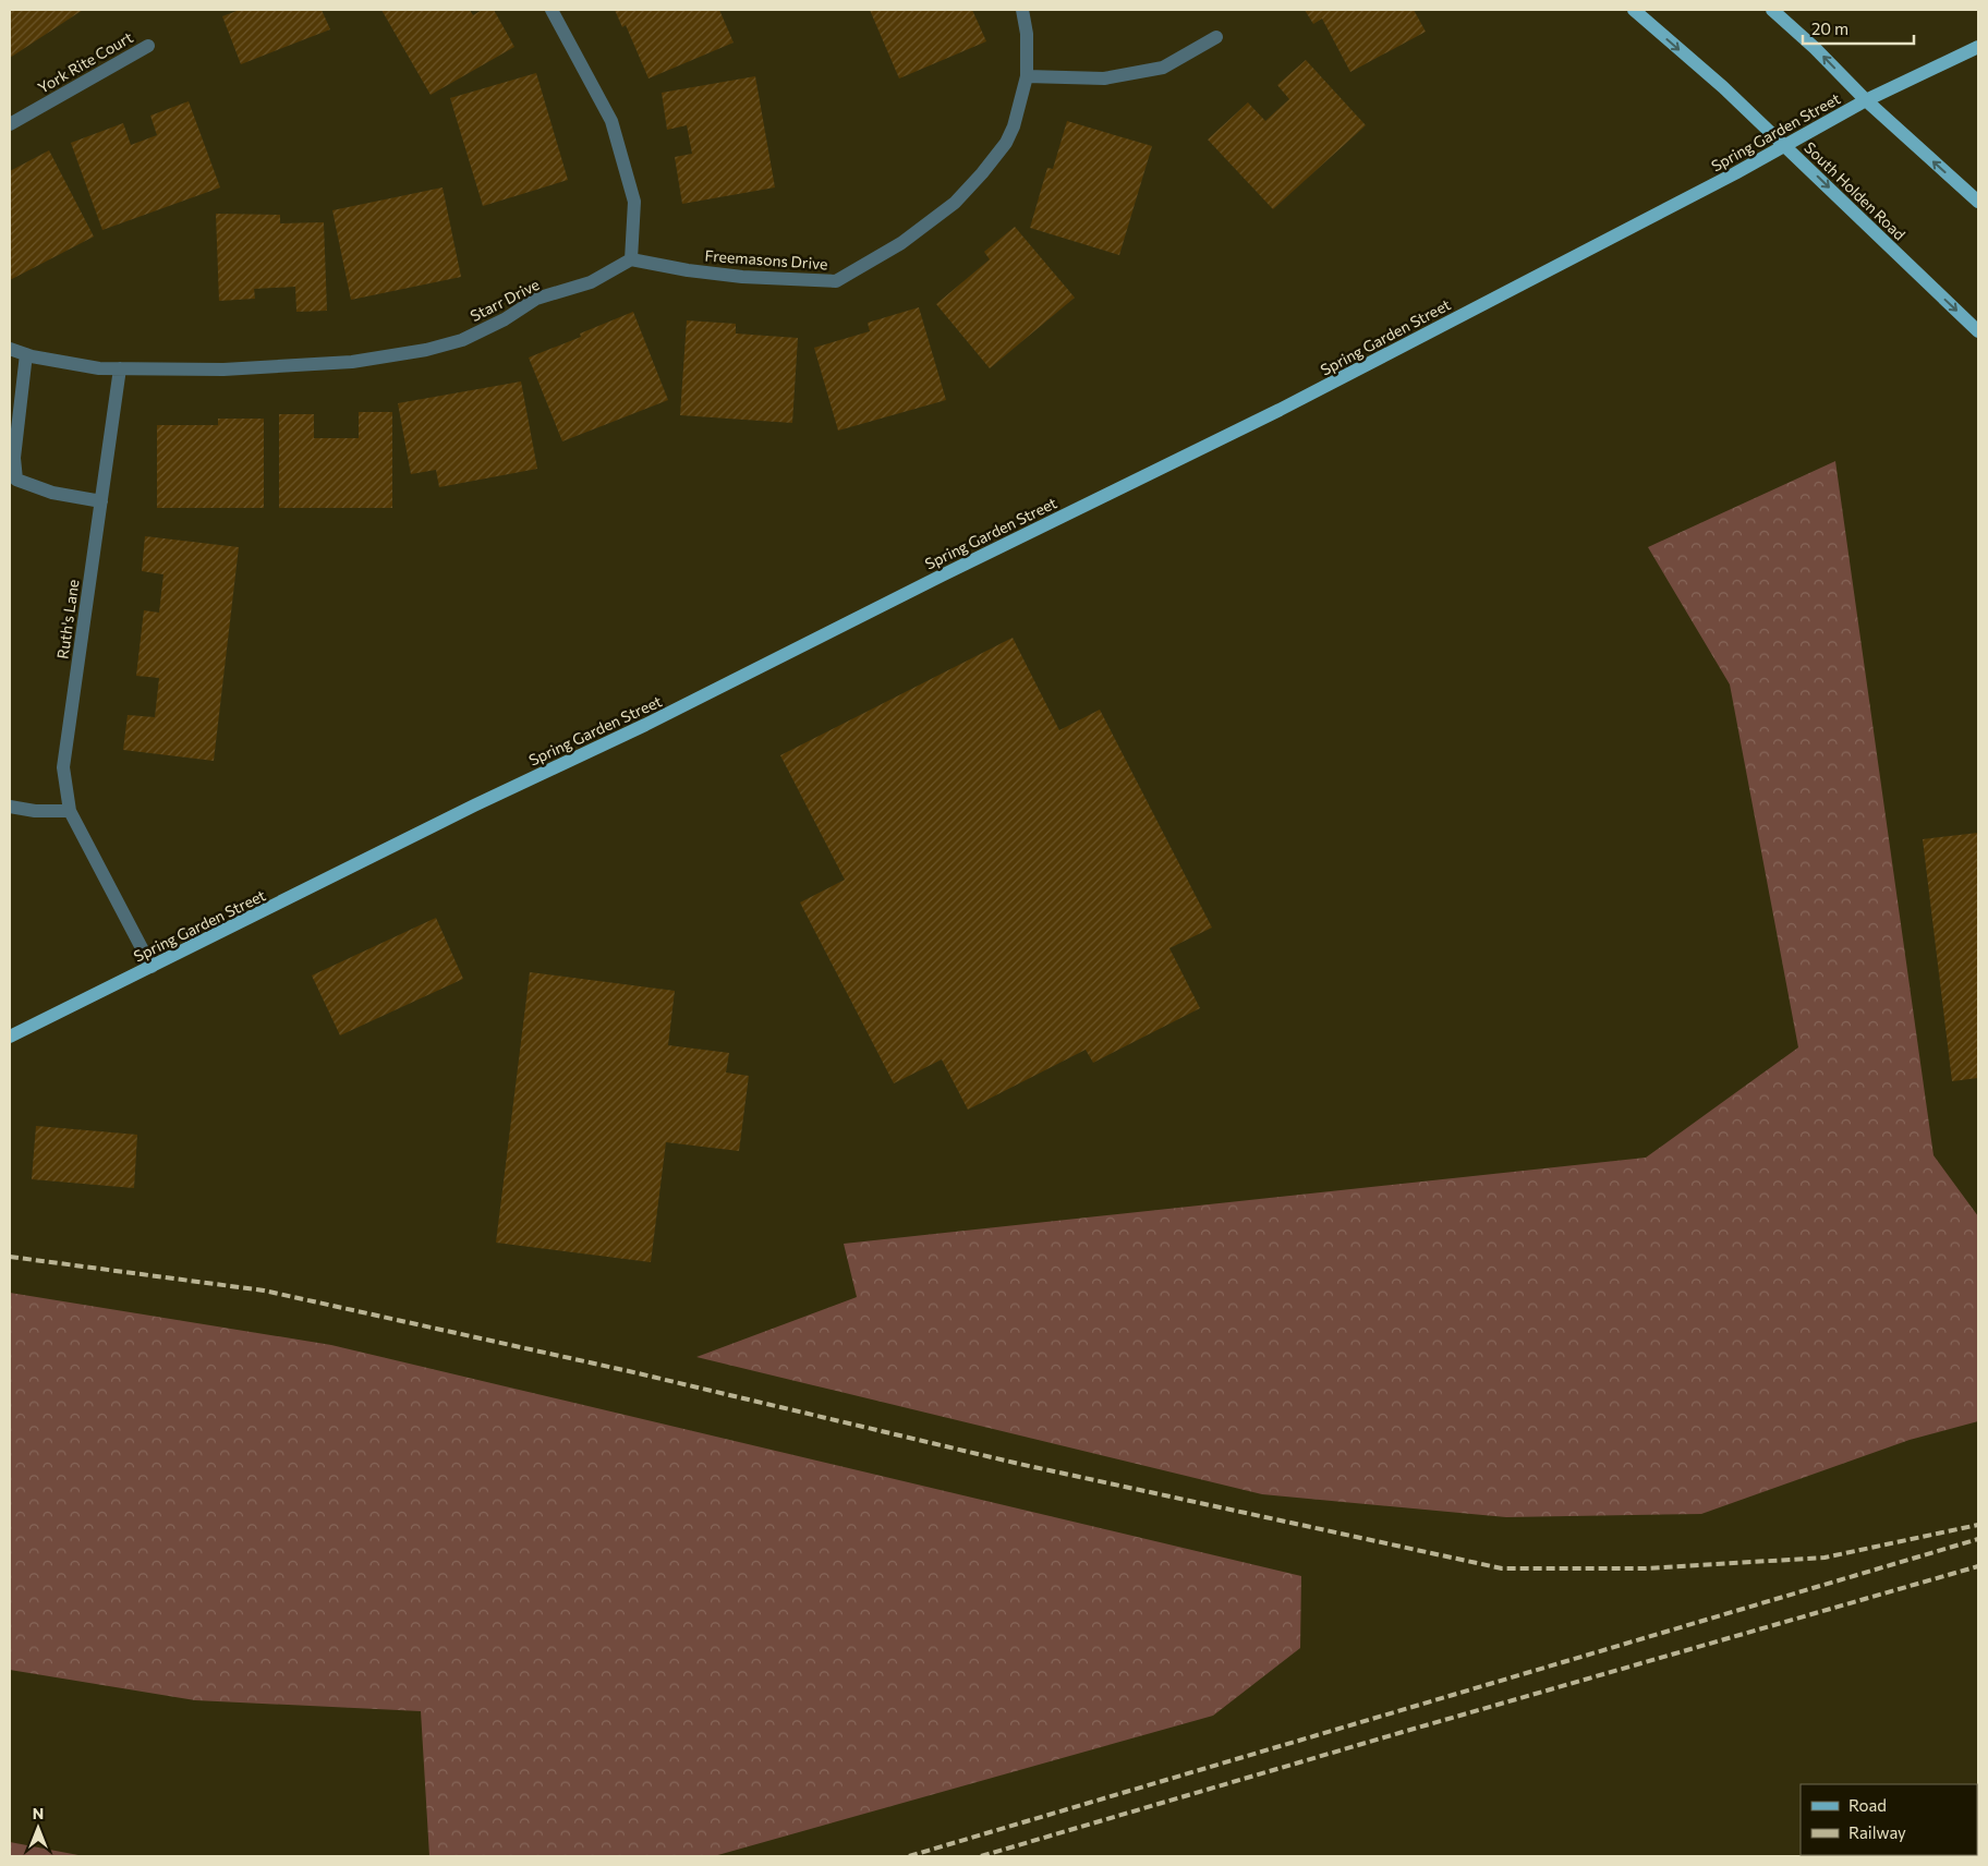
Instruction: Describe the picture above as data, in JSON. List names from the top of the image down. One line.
{"streets":{"main road":["Spring Garden Street","South Holden Road"],"street":["York Rite Court","Freemasons Drive","Starr Drive","Ruth's Lane"]},"crossings":[["Spring Garden Street","South Holden Road"],["Spring Garden Street","Ruth's Lane"],["Freemasons Drive","Starr Drive"],["Starr Drive","Ruth's Lane"]],"legend":["Road","Railway"],"scale_bar":"20 m","north":"top"}
